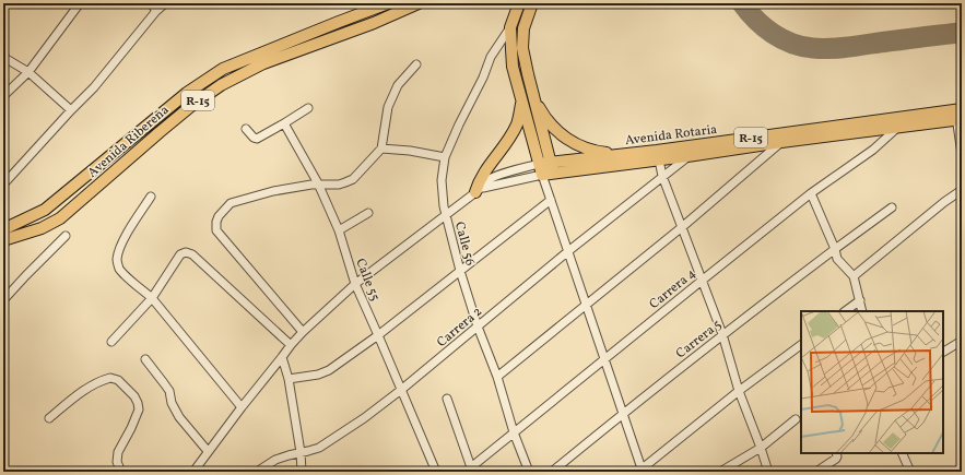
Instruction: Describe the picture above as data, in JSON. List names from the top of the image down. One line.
{"streets":{"main road":["R-15","Avenida Rotaria","Avenida Ribereña"],"street":["Calle 56","Calle 55","Carrera 4","Carrera 2","Carrera 5"]},"crossings":[["Avenida Rotaria","Carrera 4"],["Avenida Rotaria","Carrera 2"],["Calle 56","Carrera 4"],["Calle 56","Carrera 2"],["Calle 55","Carrera 2"]]}
